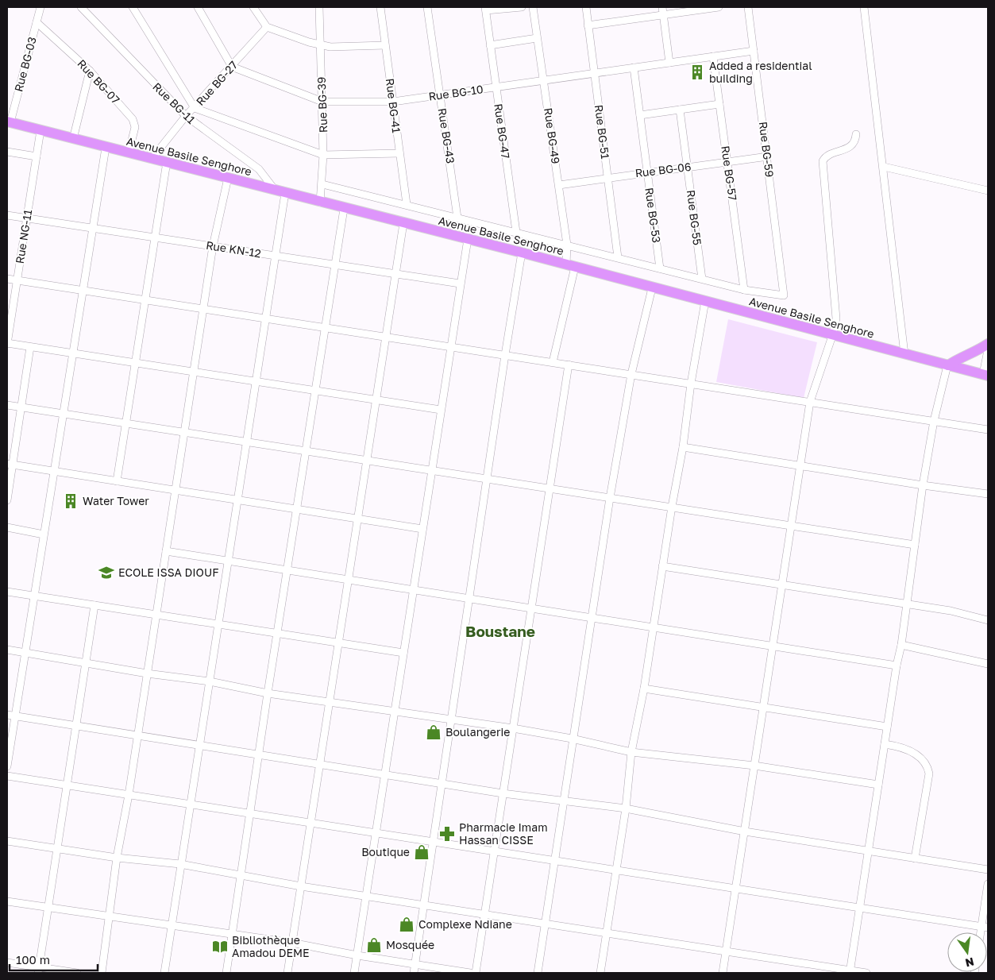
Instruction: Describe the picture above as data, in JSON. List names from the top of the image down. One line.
{"streets":{"highway":["Avenue Basile Senghore"],"street":["Rue BG-03","Rue BG-07","Rue BG-27","Rue BG-10","Rue BG-11","Rue BG-39","Rue BG-41","Rue BG-47","Rue BG-51","Rue BG-43","Rue BG-49","Rue BG-59","Rue BG-06","Rue BG-57","Rue BG-53","Rue BG-55","Rue NG-11","Rue KN-12"]},"crossings":[["Rue BG-03","Rue BG-07"],["Rue BG-03","Avenue Basile Senghore"],["Rue BG-07","Avenue Basile Senghore"],["Rue BG-27","Rue BG-10"],["Rue BG-27","Rue BG-11"],["Rue BG-27","Avenue Basile Senghore"],["Rue BG-10","Rue BG-39"],["Rue BG-10","Rue BG-41"],["Rue BG-10","Rue BG-47"],["Rue BG-10","Rue BG-51"],["Rue BG-10","Rue BG-43"],["Rue BG-10","Rue BG-49"],["Rue BG-10","Rue BG-59"],["Rue BG-10","Rue BG-57"],["Rue BG-10","Rue BG-53"],["Rue BG-11","Avenue Basile Senghore"],["Rue BG-39","Avenue Basile Senghore"],["Rue BG-51","Rue BG-06"],["Rue BG-49","Avenue Basile Senghore"],["Rue BG-49","Rue BG-06"],["Rue BG-59","Rue BG-06"],["Rue BG-59","Rue BG-57"],["Avenue Basile Senghore","Rue NG-11"],["Rue BG-06","Rue BG-57"],["Rue BG-06","Rue BG-53"],["Rue BG-06","Rue BG-55"],["Rue NG-11","Rue KN-12"]],"districts":["Boustane"],"places":{"building":["Added a residential building","Water Tower"],"school or university":["ECOLE ISSA DIOUF"],"shop":["Boulangerie","Boutique","Complexe Ndiane","Mosquée"],"pharmacy":["Pharmacie Imam Hassan CISSE"],"library":["Bibliothèque Amadou DEME"]},"scale_bar":"100 m","north":"bottom"}
